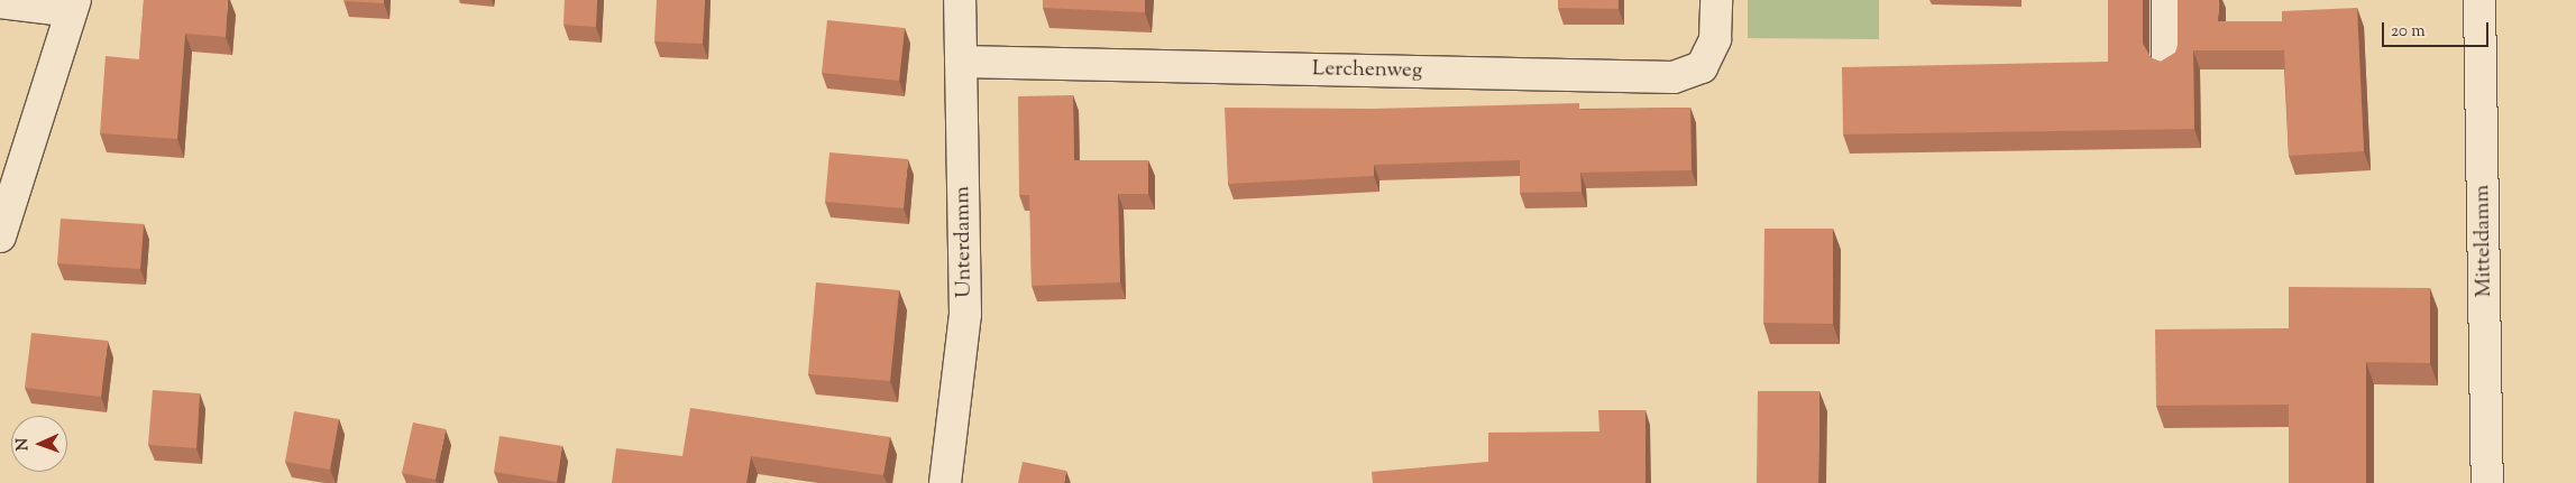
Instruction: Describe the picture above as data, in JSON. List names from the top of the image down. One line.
{"streets":{"street":["Lerchenweg","Mitteldamm","Unterdamm"]},"crossings":[["Lerchenweg","Unterdamm"]],"scale_bar":"20 m","north":"left"}
